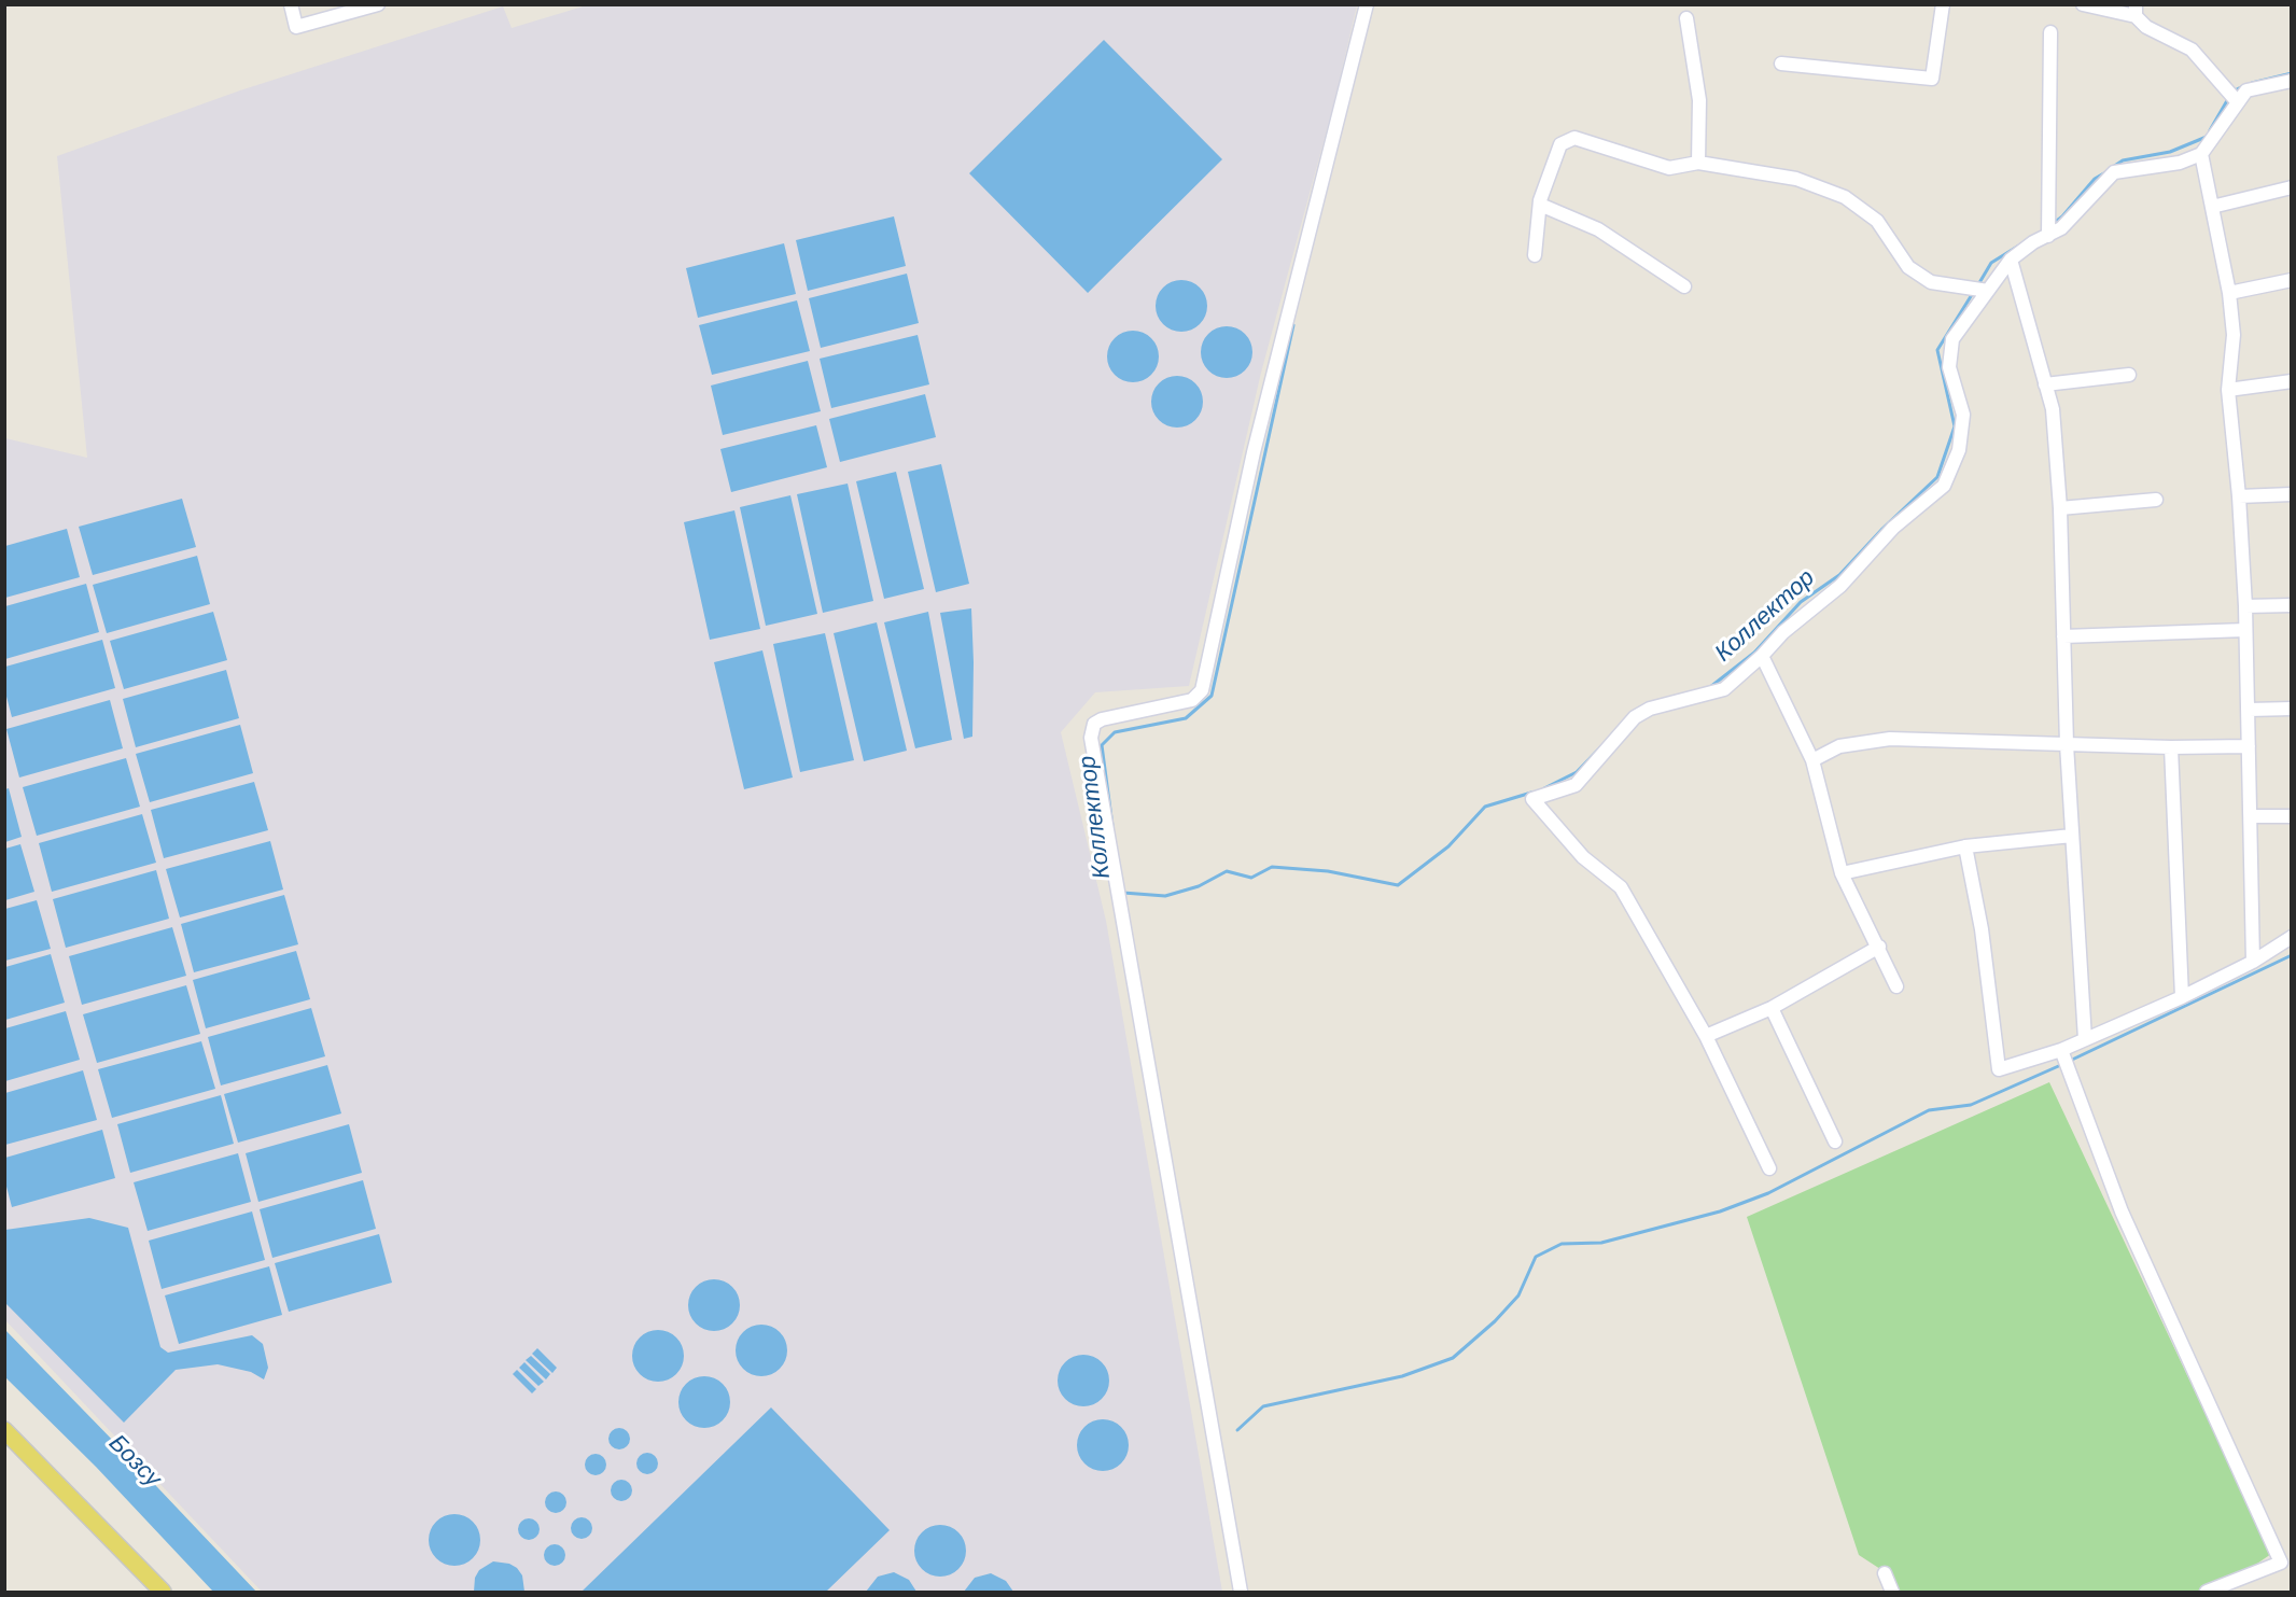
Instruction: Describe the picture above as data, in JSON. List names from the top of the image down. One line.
{"water":["Коллектор","Бозсу"]}
